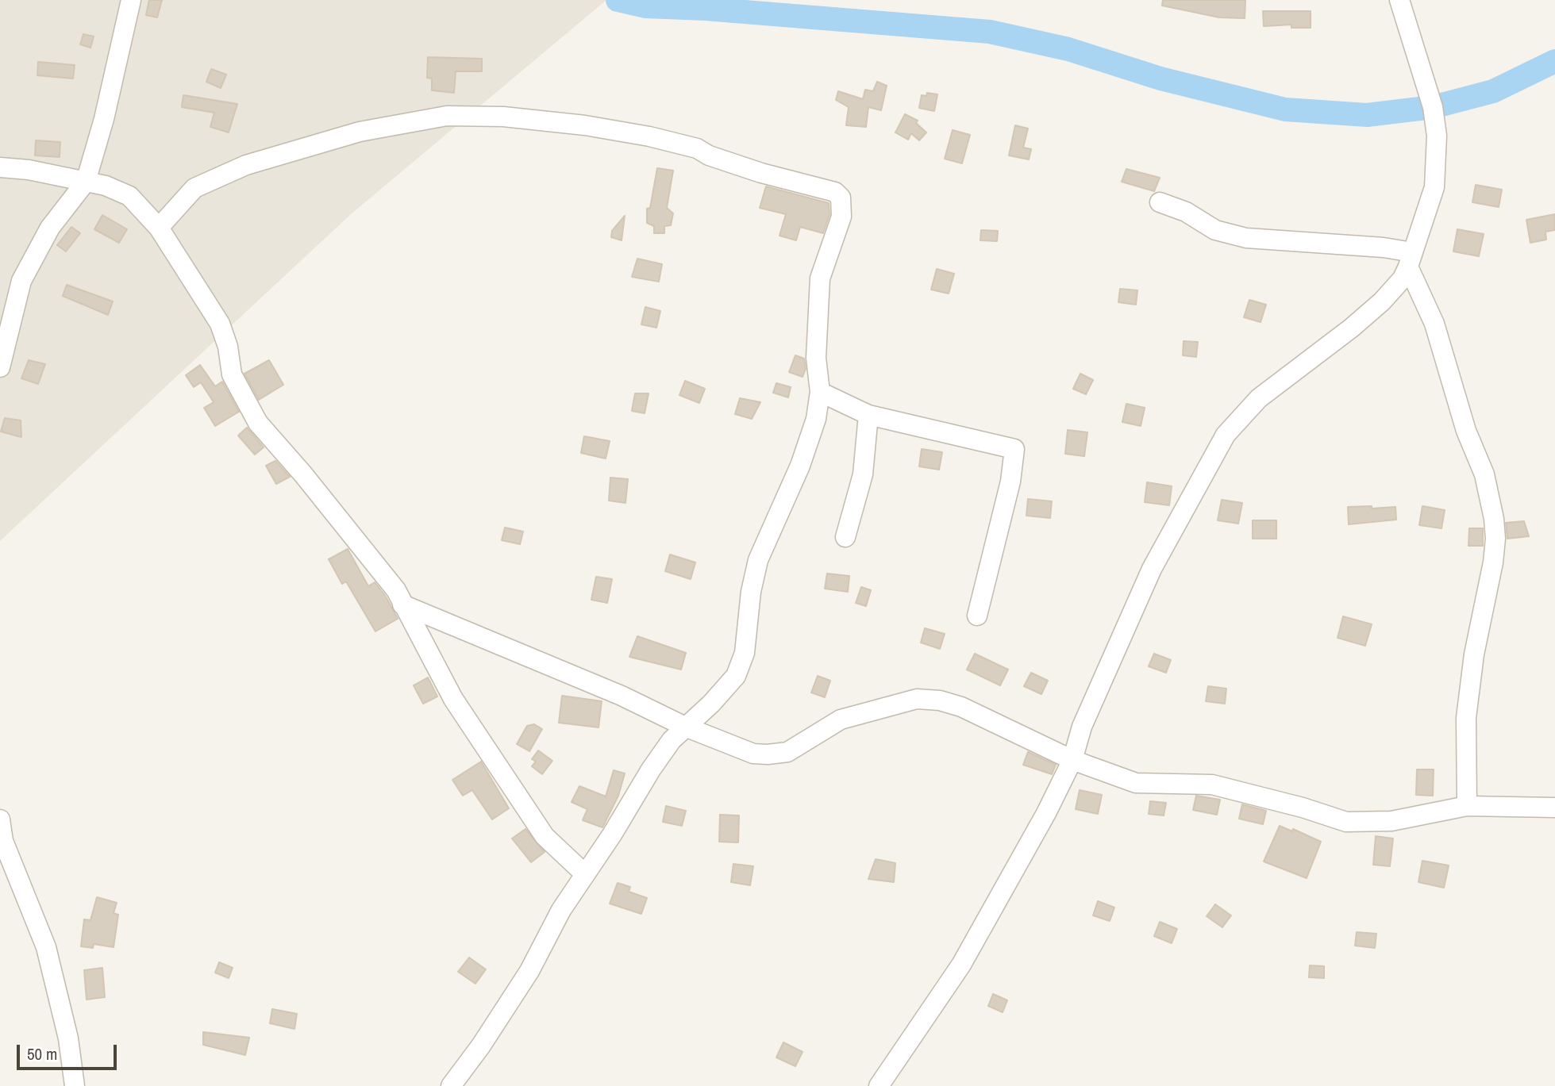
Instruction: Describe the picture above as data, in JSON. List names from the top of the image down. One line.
{"scale_bar":"50 m"}
